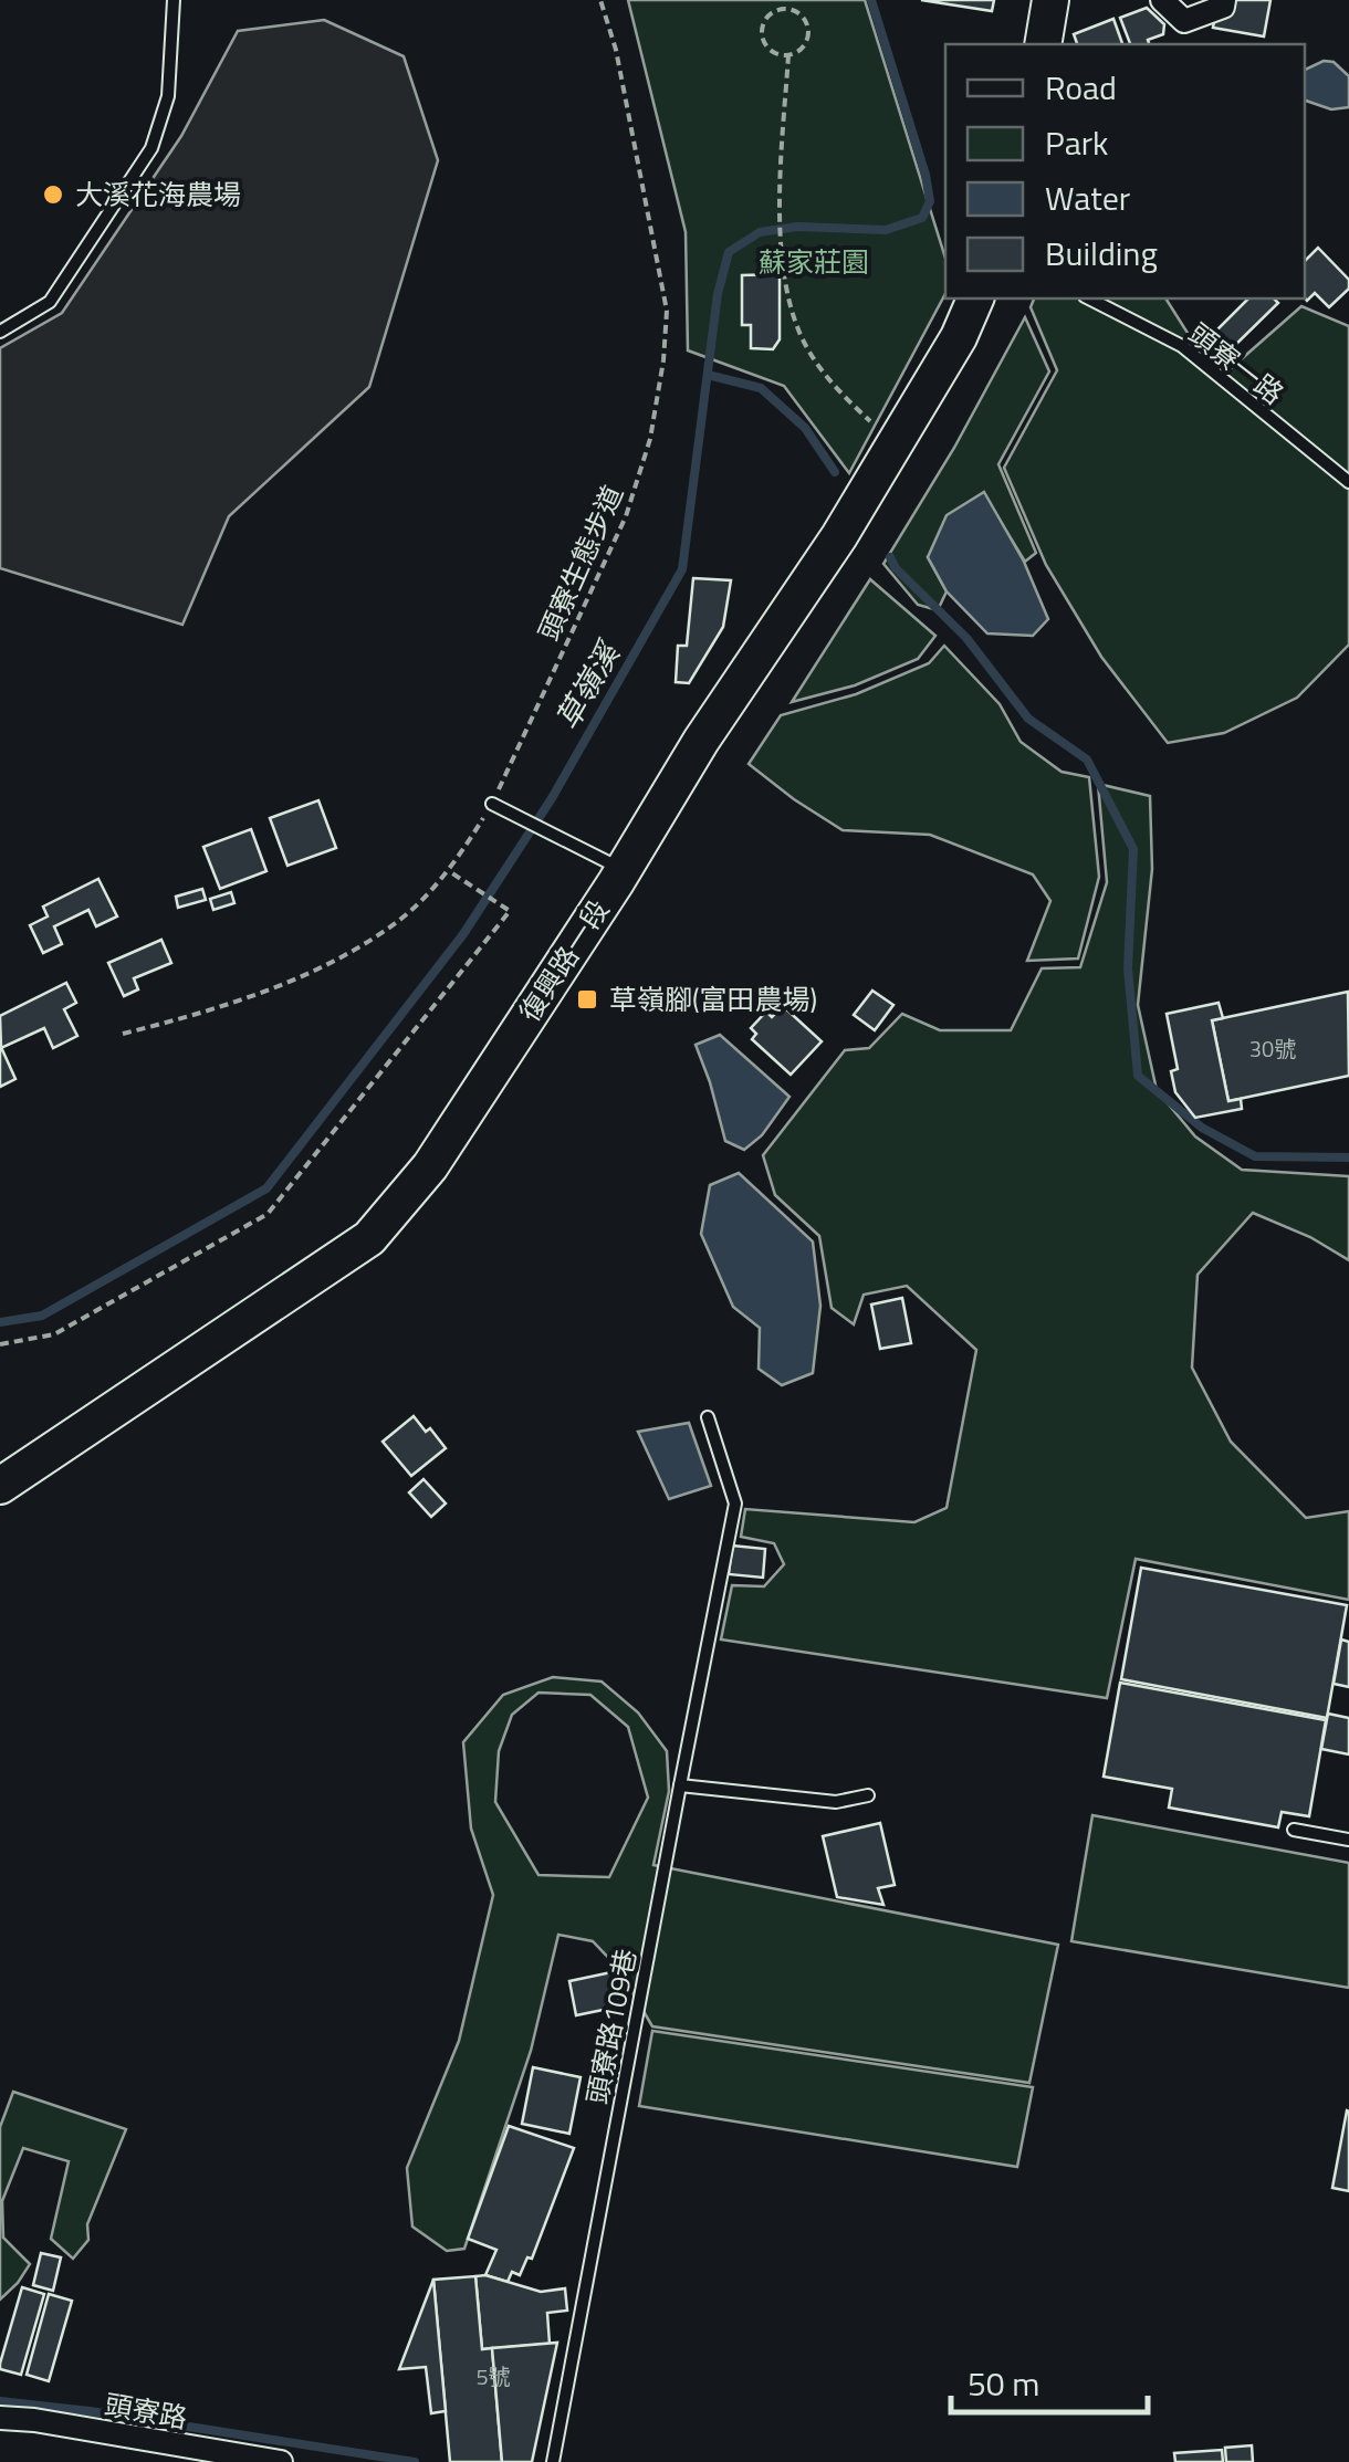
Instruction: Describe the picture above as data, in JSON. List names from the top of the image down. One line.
{"streets":{"main road":["復興路一段"],"street":["頭寮路"],"lane":["頭寮一路","頭寮路109巷"],"path":["頭寮生態步道"]},"water":["草嶺溪"],"parks":["蘇家莊園"],"places":{"other":["大溪花海農場"],"transit":["草嶺腳(富田農場)"]},"house_numbers":["30號","5號"],"legend":["Road","Park","Water","Building"],"scale_bar":"50 m"}
